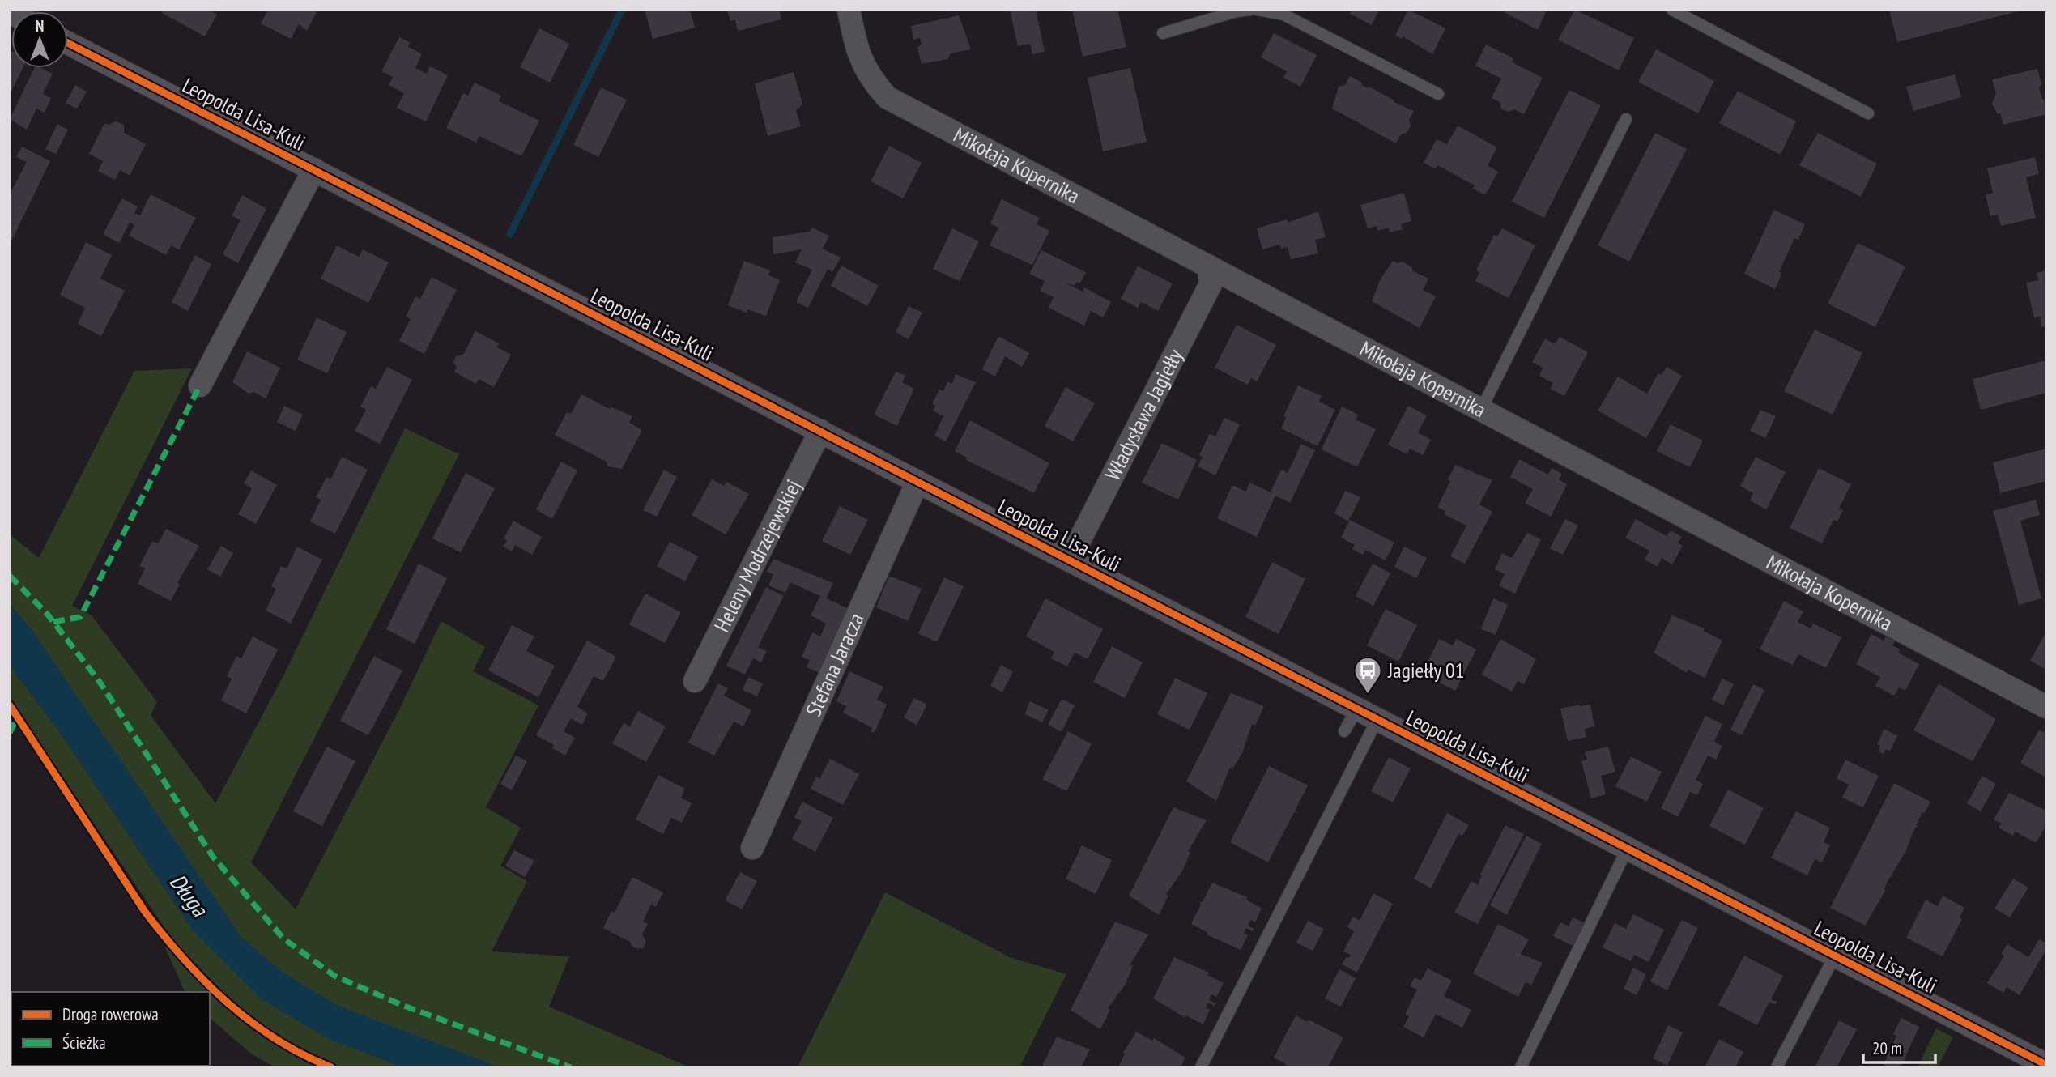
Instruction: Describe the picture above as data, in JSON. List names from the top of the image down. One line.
{"streets":{"street":["Leopolda Lisa-Kuli","Mikołaja Kopernika","Władysława Jagiełły","Heleny Modrzejewskiej","Stefana Jaracza"]},"crossings":[["Leopolda Lisa-Kuli","Władysława Jagiełły"],["Leopolda Lisa-Kuli","Heleny Modrzejewskiej"],["Leopolda Lisa-Kuli","Stefana Jaracza"],["Mikołaja Kopernika","Władysława Jagiełły"]],"water":["Długa"],"places":{"bus stop":["Jagiełły 01"]},"legend":["Droga rowerowa","Ścieżka"],"scale_bar":"20 m","north":"top"}
